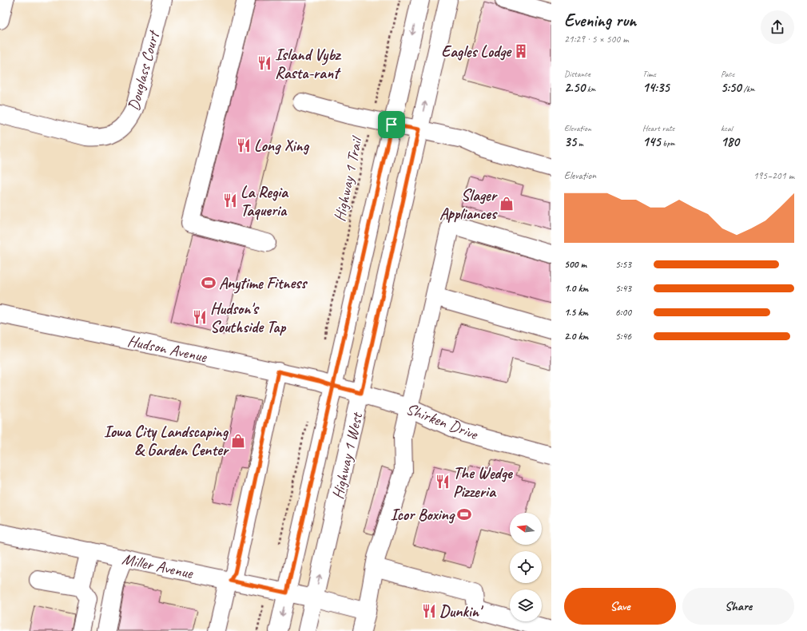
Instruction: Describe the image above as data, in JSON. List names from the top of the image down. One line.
{"streets":{"main road":["Douglass Court","Hudson Avenue","Shirken Drive","Highway 1 West","Miller Avenue"],"path":["Highway 1 Trail"]},"crossings":[["Hudson Avenue","Shirken Drive"],["Hudson Avenue","Highway 1 West"],["Shirken Drive","Highway 1 West"],["Highway 1 West","Miller Avenue"]],"places":{"building":["Eagles Lodge"],"restaurant":["Island Vybz Rasta-rant","Long Xing","La Regia Taqueria","Hudson's Southside Tap","The Wedge Pizzeria","Dunkin'"],"shop":["Slager Appliances","Iowa City Landscaping & Garden Center"],"sports":["Anytime Fitness","Icor Boxing"]},"north":"left","page":{"heading":["Evening run","21:29 · 5 × 500 m"],"stats":[["Distance","2.50 km"],["Time","14:35"],["Pace","5:50 /km"],["Elevation","35 m"],["Heart rate","145 bpm"],["kcal","180"]],"chart":["Elevation","195–201 m"],"list":[{"name":"500 m","note":"5:53"},{"name":"1.0 km","note":"5:43"},{"name":"1.5 km","note":"6:00"},{"name":"2.0 km","note":"5:46"}],"buttons":["Save","Share"]}}
